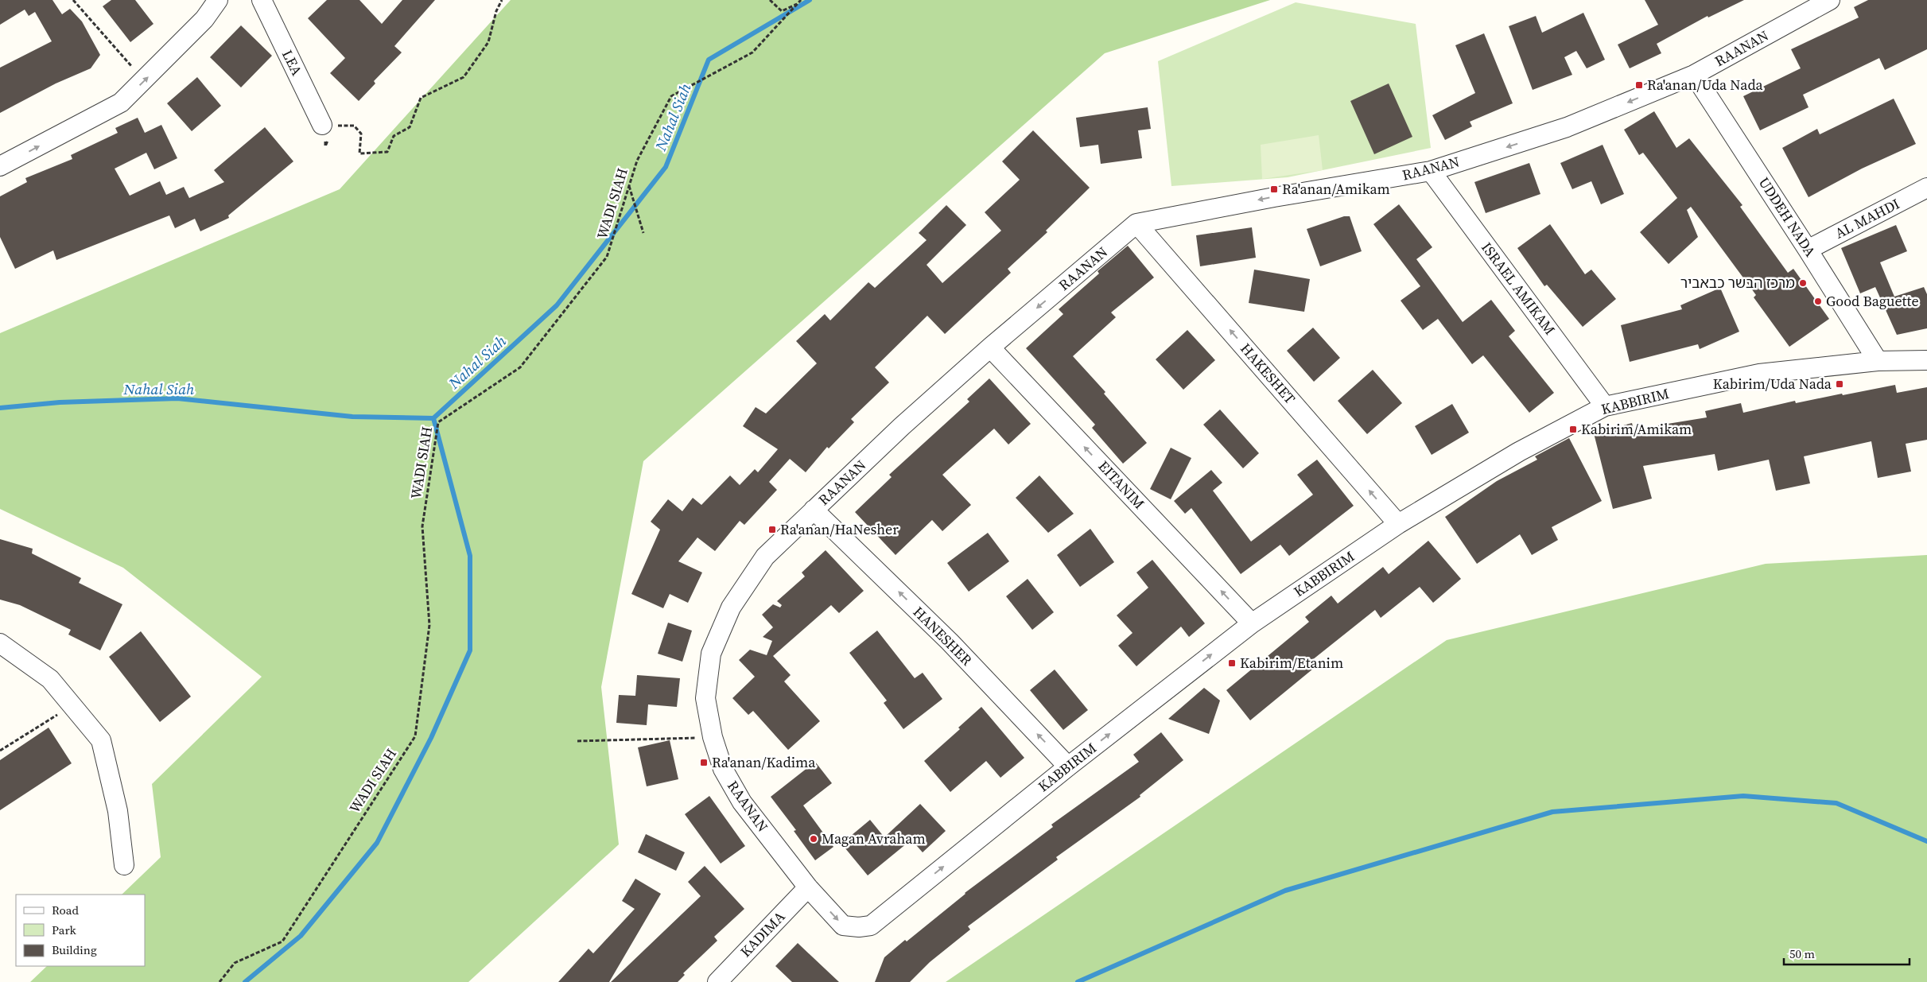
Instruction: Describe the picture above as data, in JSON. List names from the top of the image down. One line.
{"streets":{"street":["RAANAN","LEA","UDDEH NADA","AL MAHDI","ISRAEL AMIKAM","HAKESHET","KABBIRIM","EITANIM","HANESHER","KADIMA"],"path":["WADI SIAH"]},"crossings":[["RAANAN","UDDEH NADA"],["RAANAN","ISRAEL AMIKAM"],["RAANAN","HAKESHET"],["RAANAN","KABBIRIM"],["RAANAN","EITANIM"],["RAANAN","HANESHER"],["RAANAN","KADIMA"],["UDDEH NADA","AL MAHDI"],["UDDEH NADA","KABBIRIM"],["ISRAEL AMIKAM","KABBIRIM"],["HAKESHET","KABBIRIM"],["KABBIRIM","EITANIM"],["KABBIRIM","HANESHER"],["KABBIRIM","KADIMA"]],"one_way":["RAANAN","HAKESHET","KABBIRIM","EITANIM","HANESHER"],"water":["Nahal Siah"],"places":{"transit":["Ra'anan/Uda Nada","Ra'anan/Amikam","Kabirim/Uda Nada","Kabirim/Amikam","Ra'anan/HaNesher","Kabirim/Etanim","Ra'anan/Kadima"],"other":["מרכז הבשר כבאביר","Good Baguette","Magan Avraham"]},"legend":["Road","Park","Building"],"scale_bar":"50 m"}
